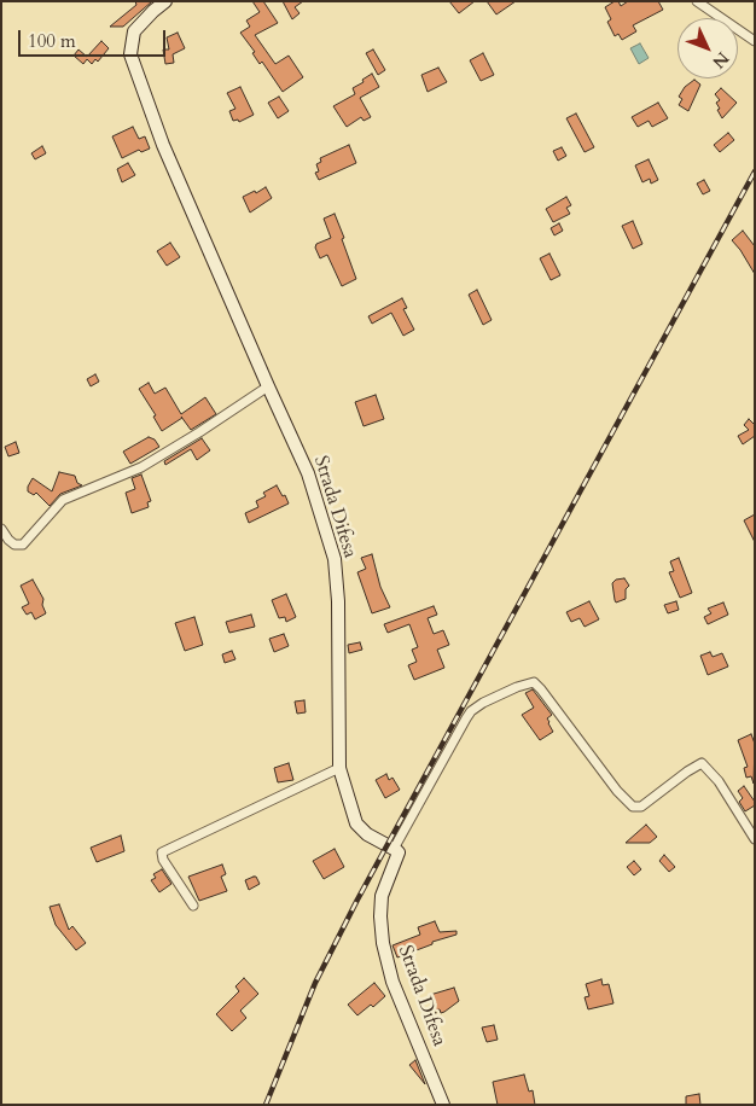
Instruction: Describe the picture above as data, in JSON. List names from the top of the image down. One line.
{"streets":{"street":["Strada Difesa"]},"scale_bar":"100 m","north":"bottom right"}
